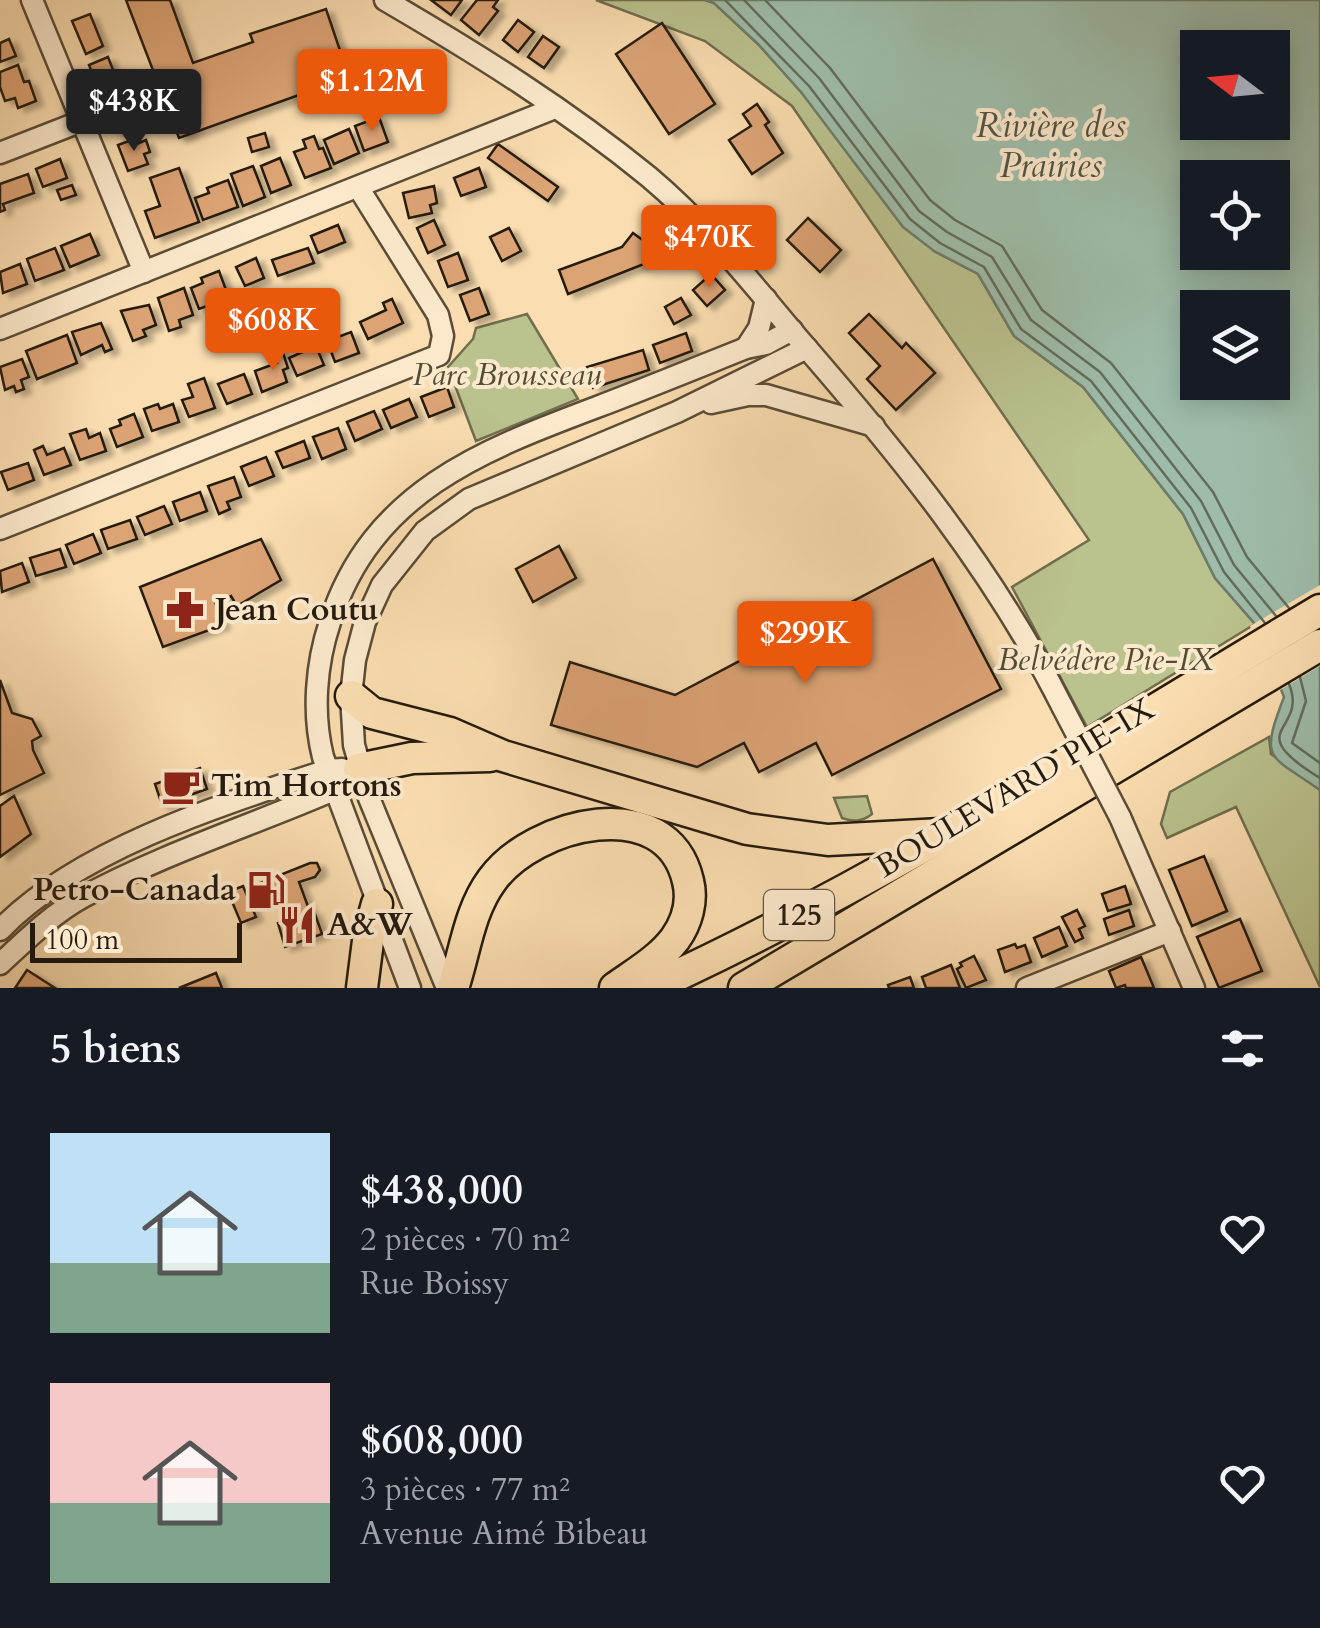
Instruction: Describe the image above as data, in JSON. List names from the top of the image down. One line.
{"streets":{"highway":["BOULEVARD PIE-IX","125"]},"water":["Rivière des Prairies"],"parks":["Parc Brousseau","Belvédère Pie-IX"],"places":{"pharmacy":["Jean Coutu"],"cafe":["Tim Hortons"],"fuel station":["Petro-Canada"],"restaurant":["A&W"]},"scale_bar":"100 m","north":"left","page":{"price":["$1.12M","$438K","$470K","$608K","$299K"],"scale":"100 m","heading":"5 biens","list":[{"name":"$438,000","note":"2 pièces · 70 m² · Rue Boissy"},{"name":"$608,000","note":"3 pièces · 77 m² · Avenue Aimé Bibeau"}]}}
